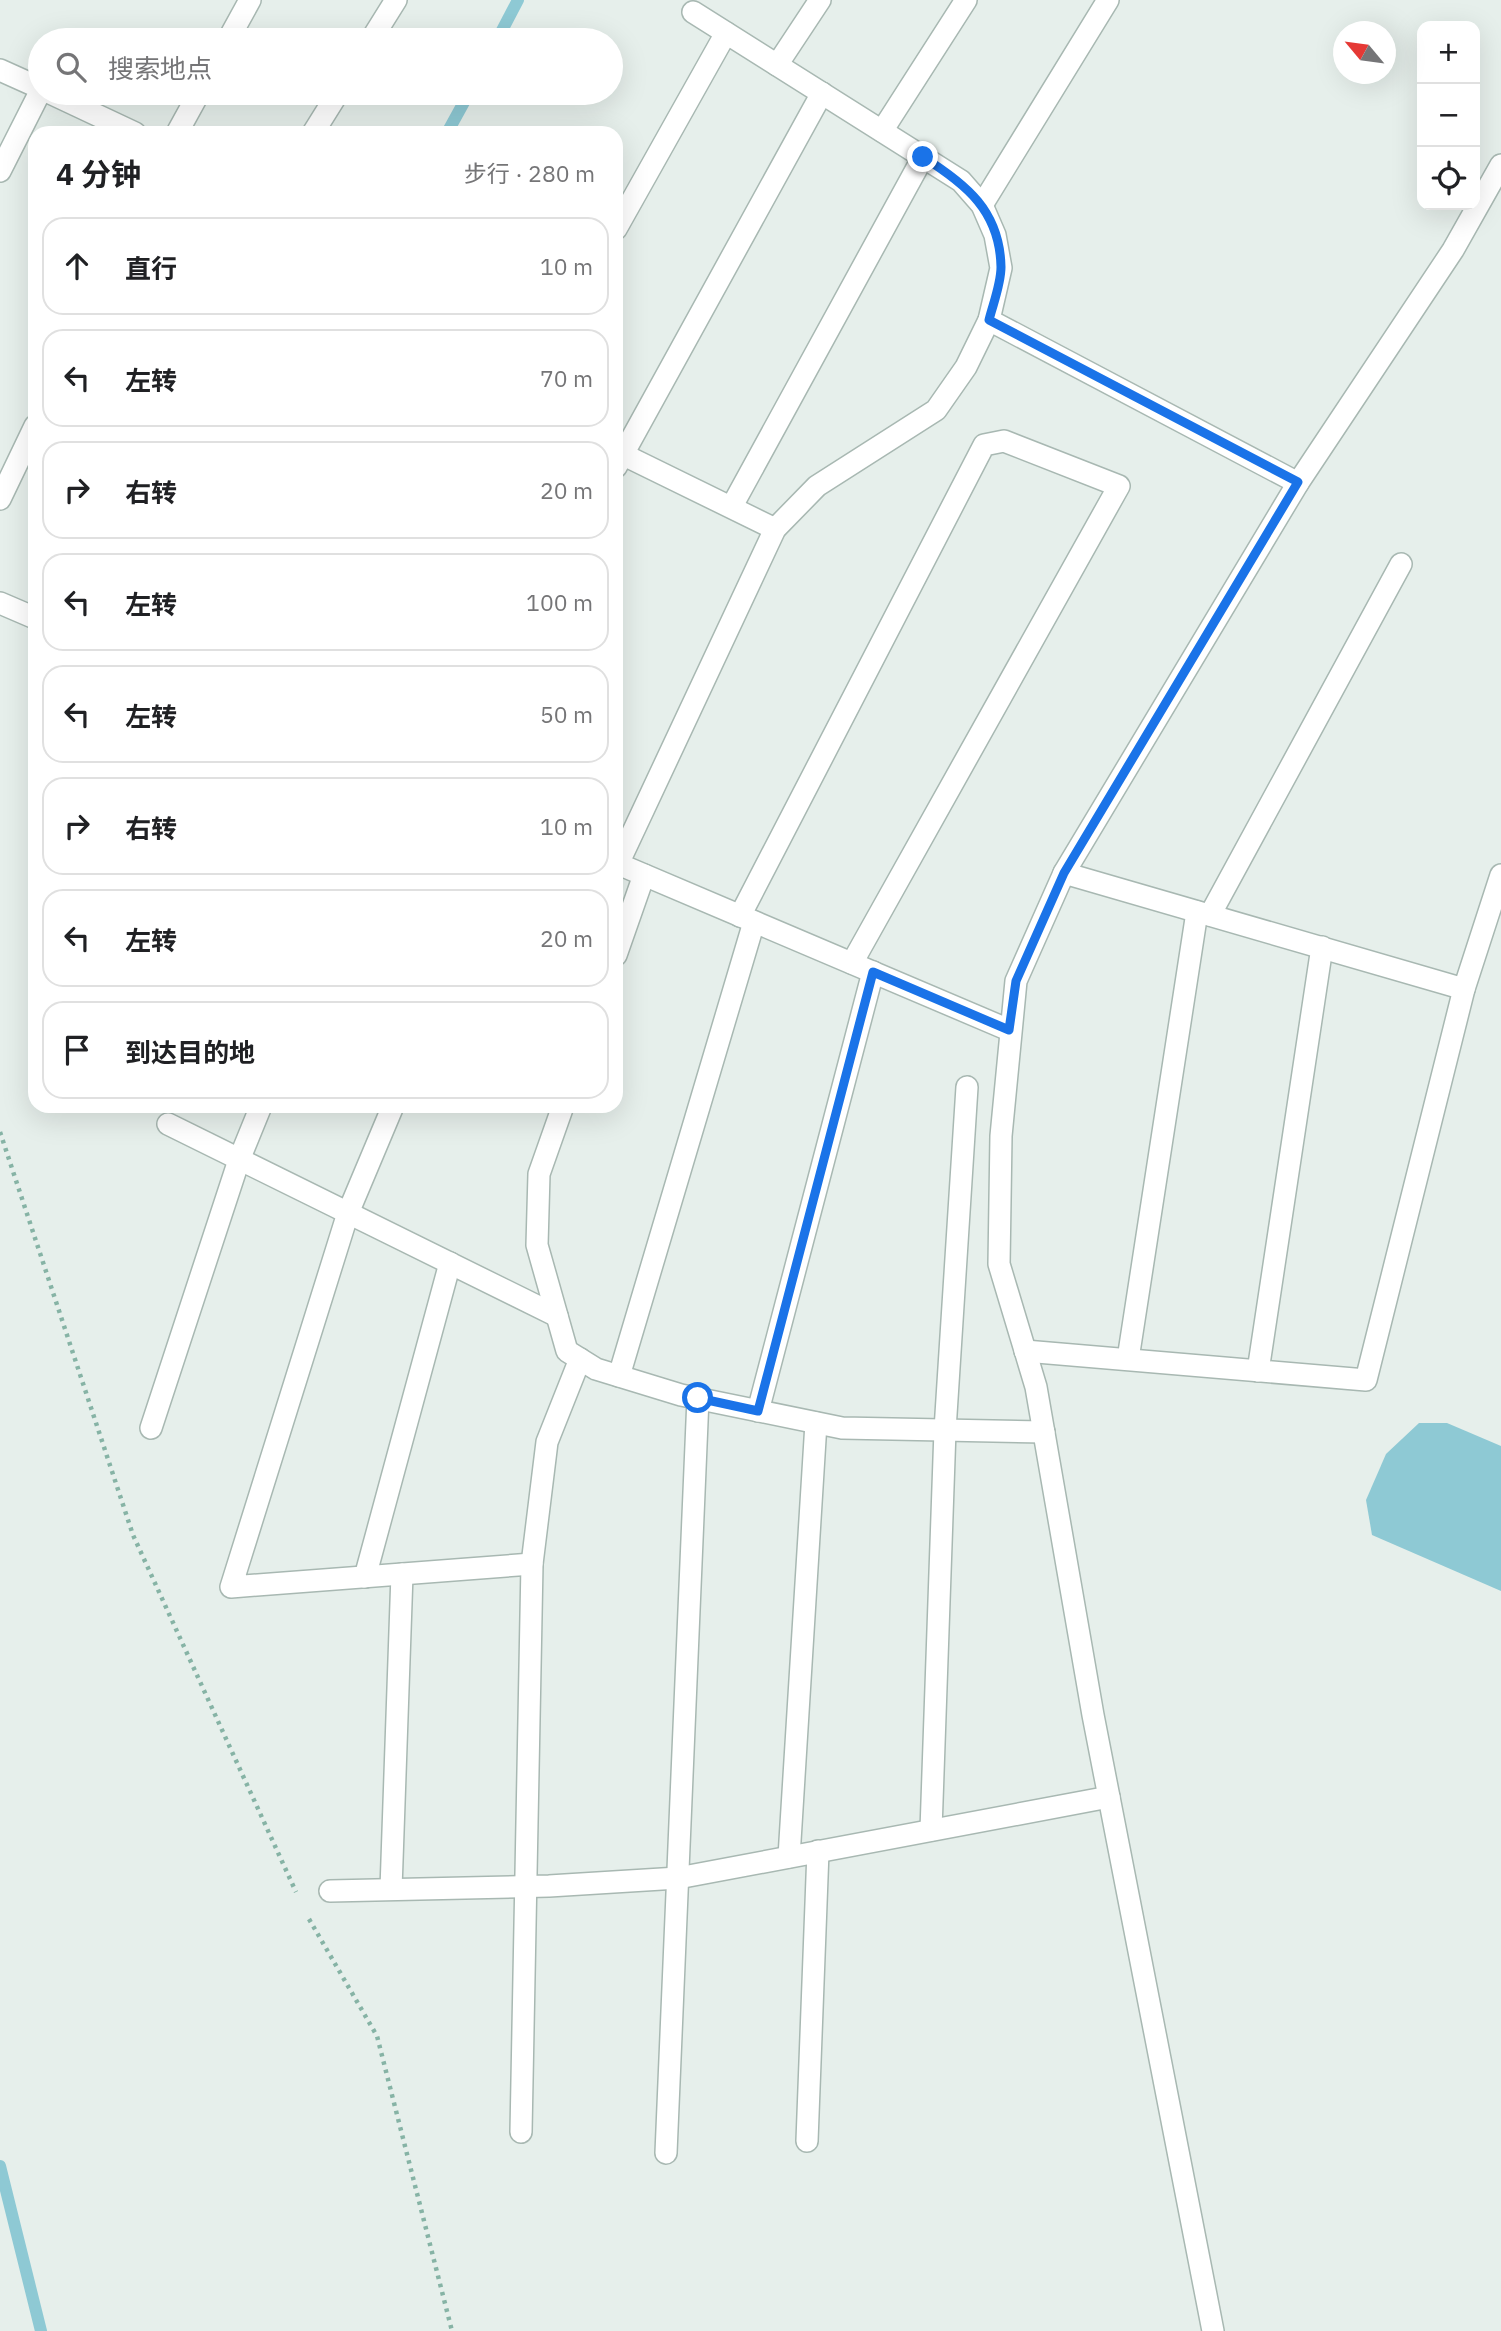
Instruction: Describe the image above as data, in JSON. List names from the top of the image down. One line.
{"north":"top left","page":{"map_buttons":["+","−"],"search":"搜索地点","heading":["4 分钟","步行 · 280 m"],"list":[["直行","10 m"],["左转","70 m"],["右转","20 m"],["左转","100 m"],["左转","50 m"],["右转","10 m"],["左转","20 m"],"到达目的地"]}}
